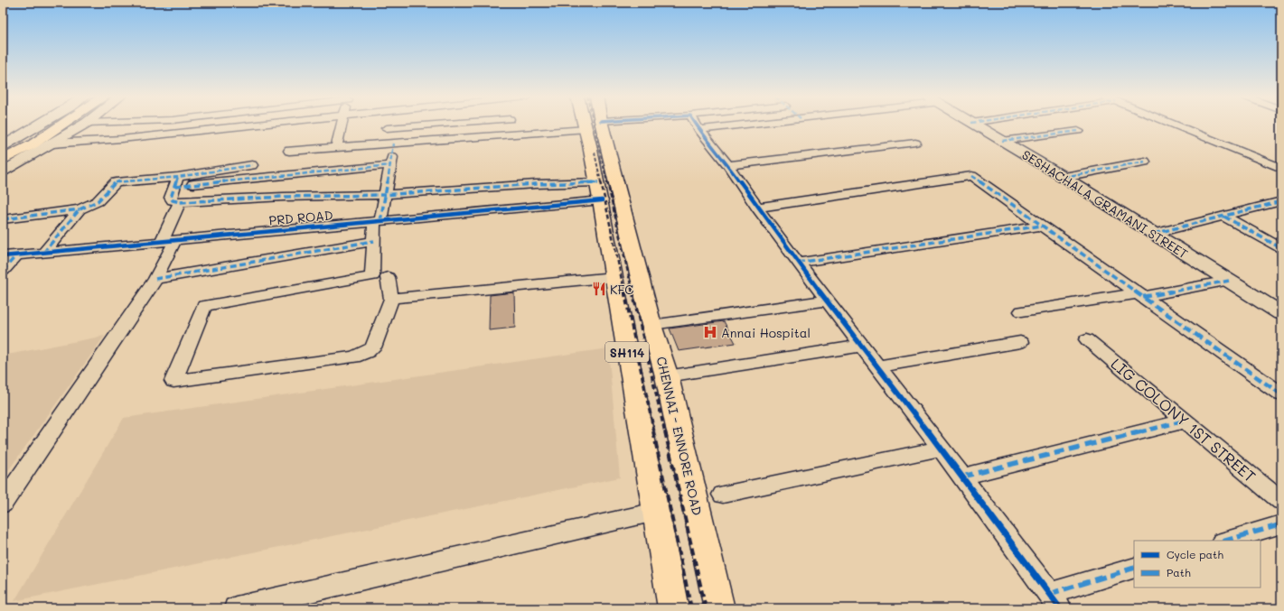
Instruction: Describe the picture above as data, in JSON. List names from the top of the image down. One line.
{"streets":{"main road":["SH114","CHENNAI - ENNORE ROAD"],"street":["SESHACHALA GRAMANI STREET","PRD ROAD","LIG COLONY 1ST STREET"]},"crossings":[["PRD ROAD","CHENNAI - ENNORE ROAD"]],"places":{"restaurant":["KFC"],"hospital":["Annai Hospital"]},"legend":["Cycle path","Path"]}
